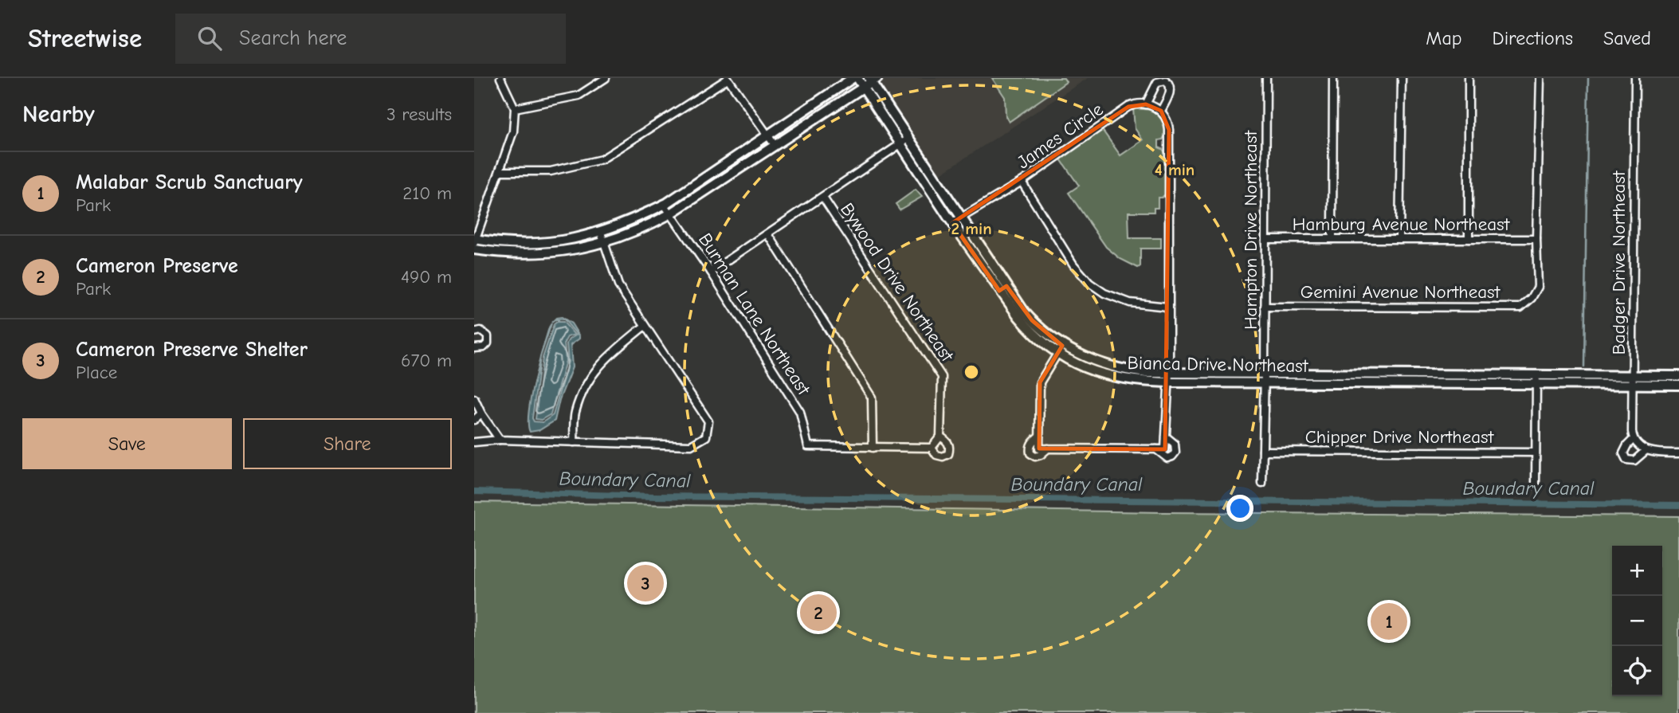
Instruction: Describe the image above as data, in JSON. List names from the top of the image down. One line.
{"streets":{"street":["James Circle","Hamburg Avenue Northeast","Hampton Drive Northeast","Badger Drive Northeast","Bywood Drive Northeast","Gemini Avenue Northeast","Burman Lane Northeast","Bianca Drive Northeast","Chipper Drive Northeast"]},"crossings":[["James Circle","Bianca Drive Northeast"],["Hamburg Avenue Northeast","Hampton Drive Northeast"],["Hamburg Avenue Northeast","Gemini Avenue Northeast"],["Hampton Drive Northeast","Gemini Avenue Northeast"],["Hampton Drive Northeast","Bianca Drive Northeast"],["Hampton Drive Northeast","Chipper Drive Northeast"],["Badger Drive Northeast","Bianca Drive Northeast"]],"water":["Boundary Canal"],"page":{"header":"Streetwise","search":"Search here","nav":["Map","Directions","Saved"],"heading":["Nearby","3 results"],"list":[{"mark":"1","name":"Malabar Scrub Sanctuary","note":"Park","value":"210 m"},{"mark":"2","name":"Cameron Preserve","note":"Park","value":"490 m"},{"mark":"3","name":"Cameron Preserve Shelter","note":"Place","value":"670 m"}],"buttons":["Save","Share"],"map_buttons":["+","−"],"pins":["3","2","1"]},"rings":["4 min","2 min"]}
